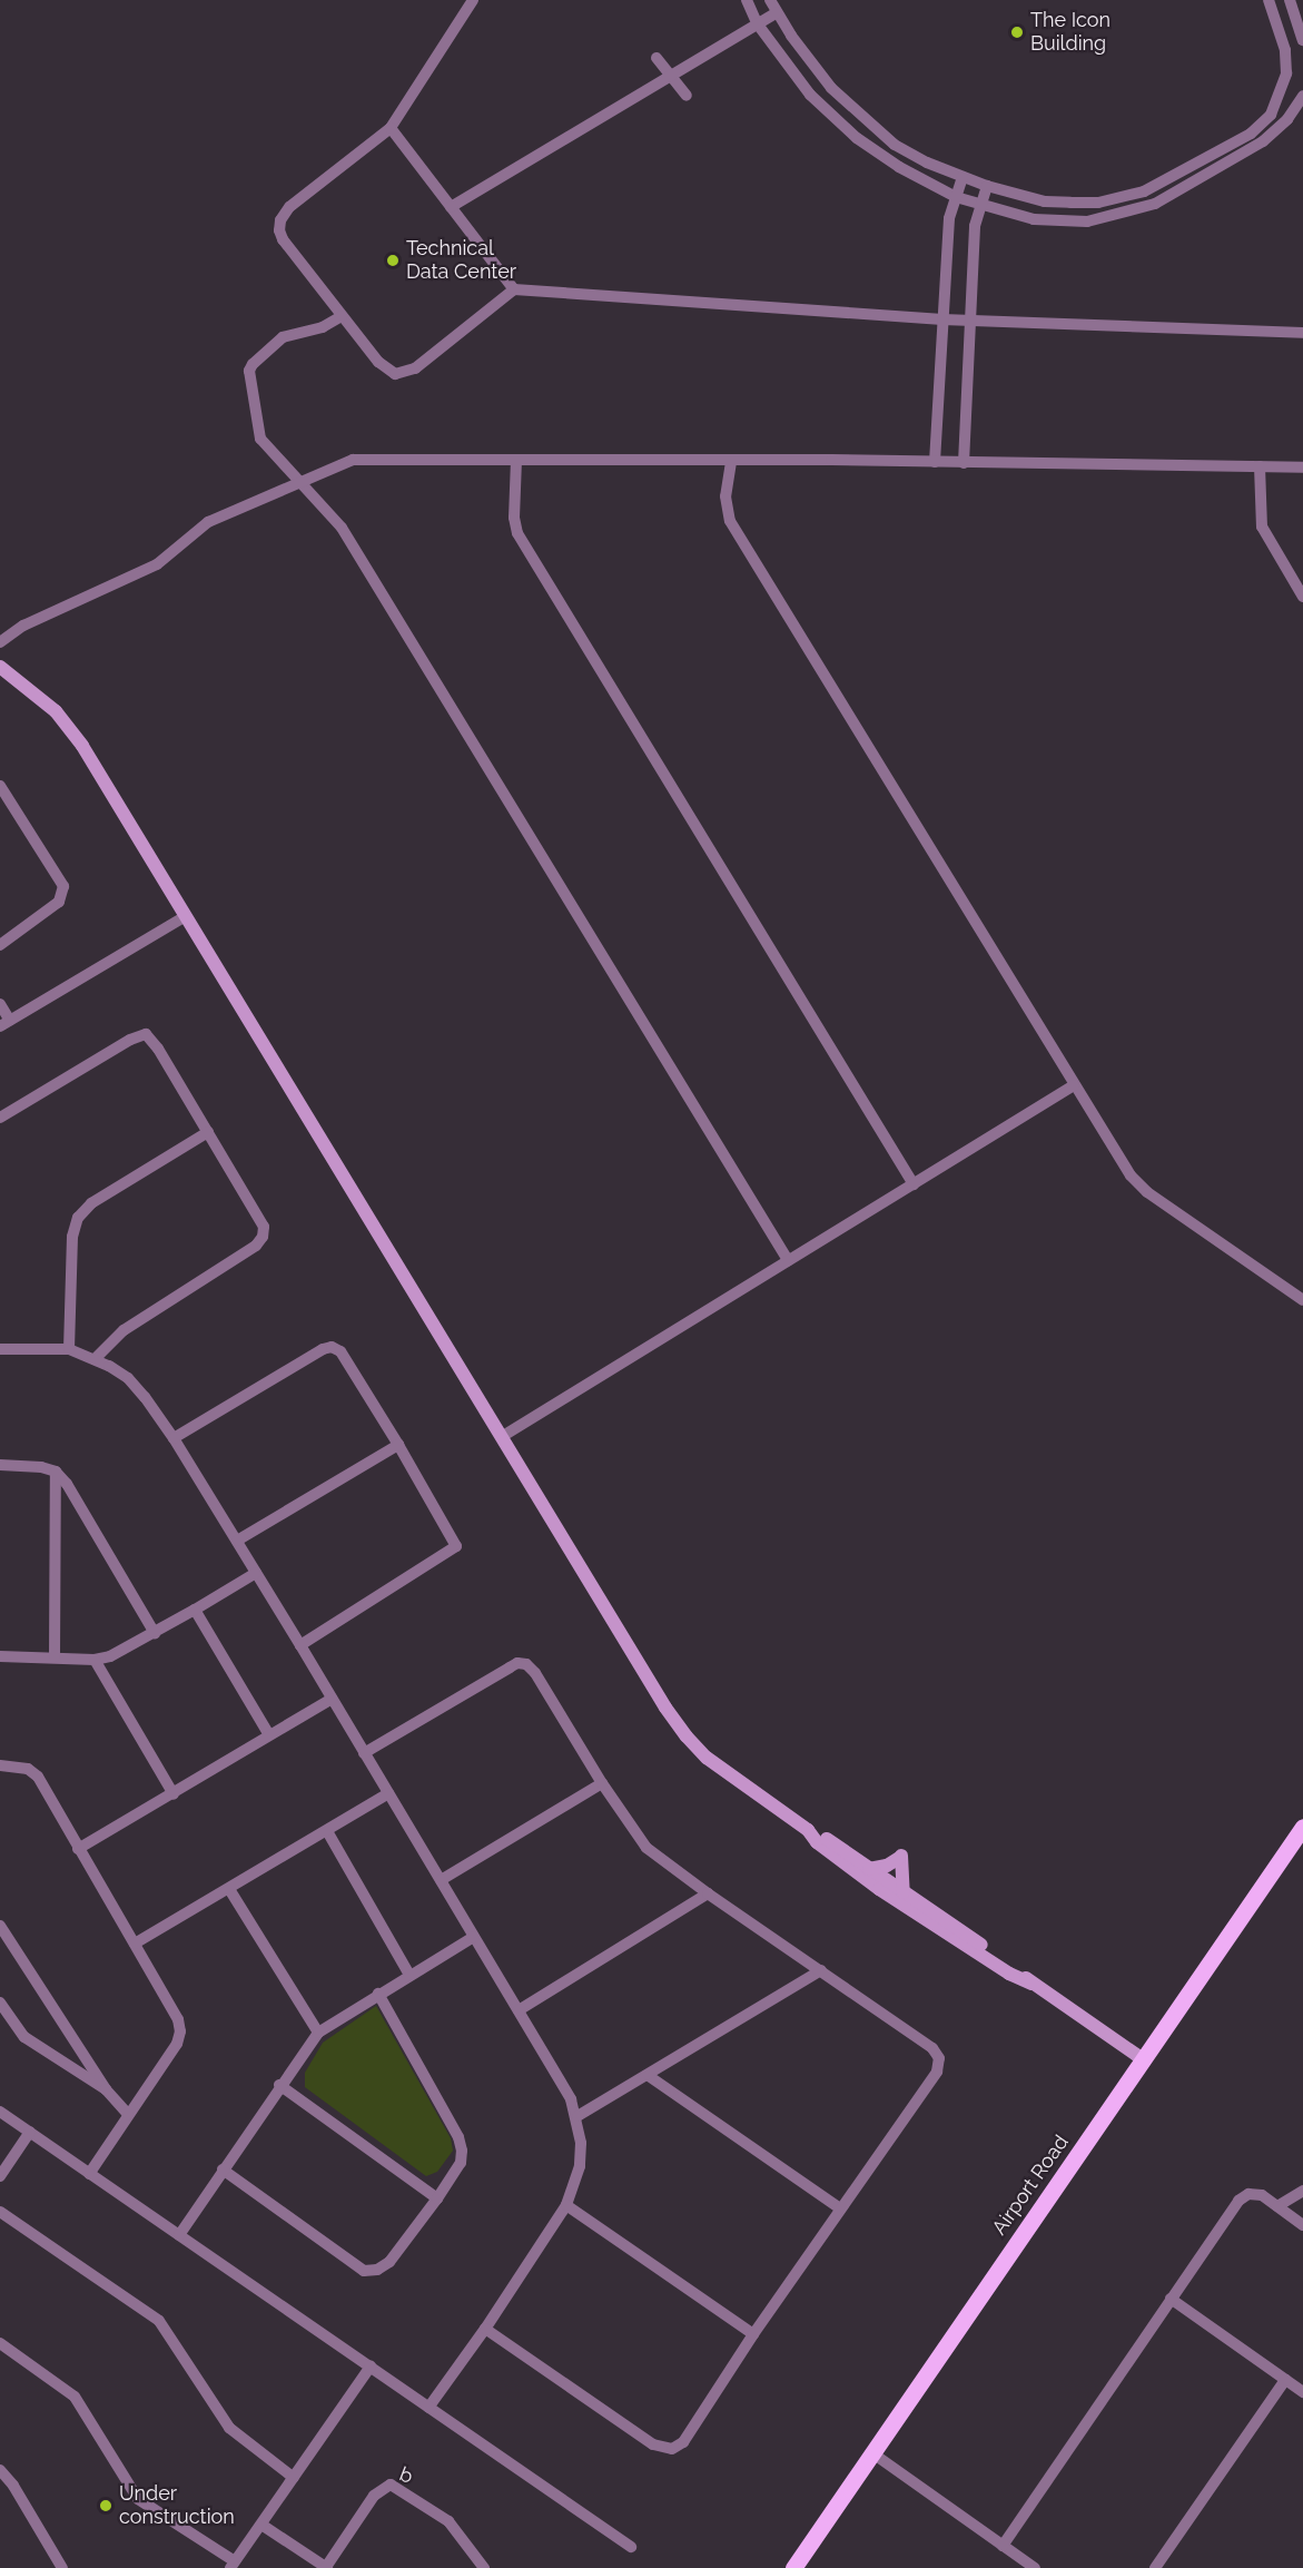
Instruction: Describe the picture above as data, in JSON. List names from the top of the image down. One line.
{"streets":{"main road":["Airport Road"],"street":["b"]},"places":["The Icon Building","Technical Data Center","Under construction"]}
